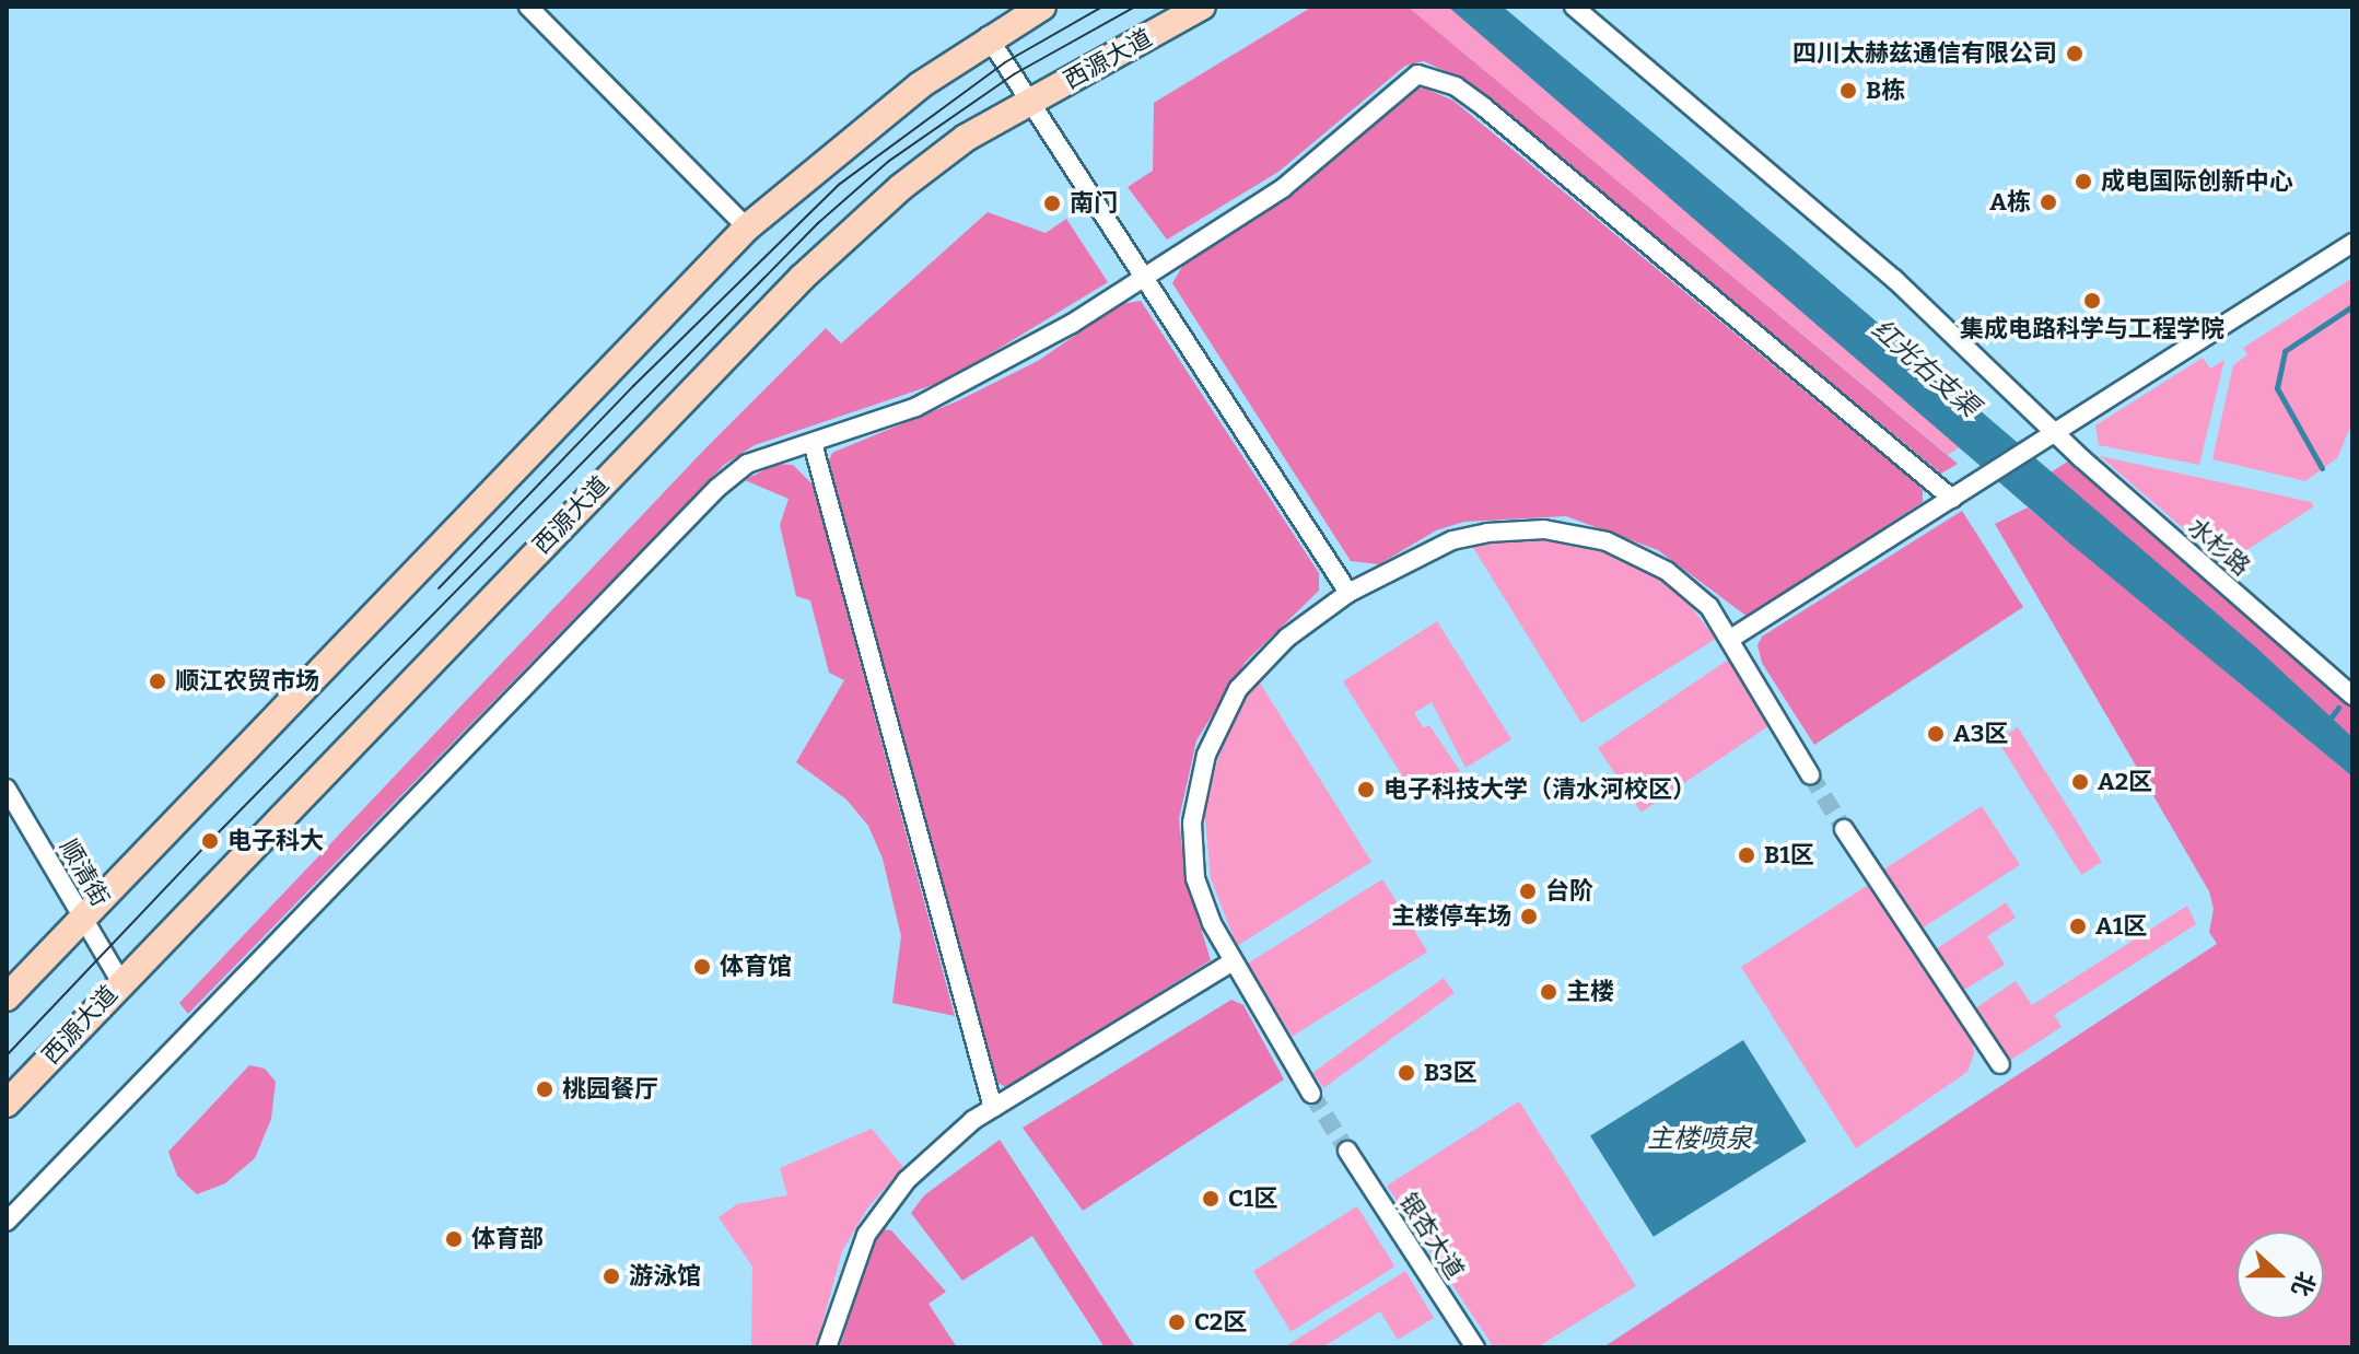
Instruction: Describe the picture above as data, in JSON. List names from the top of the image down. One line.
{"streets":{"main road":["西源大道"],"street":["水杉路","顺清街","银杏大道"]},"crossings":[["西源大道","顺清街"]],"water":["红光右支渠","主楼喷泉"],"places":["四川太赫兹通信有限公司","B栋","成电国际创新中心","A栋","南门","集成电路科学与工程学院","顺江农贸市场","A3区","A2区","电子科技大学（清水河校区）","电子科大","B1区","台阶","主楼停车场","A1区","体育馆","主楼","B3区","桃园餐厅","C1区","体育部","游泳馆","C2区"],"north":"right"}
